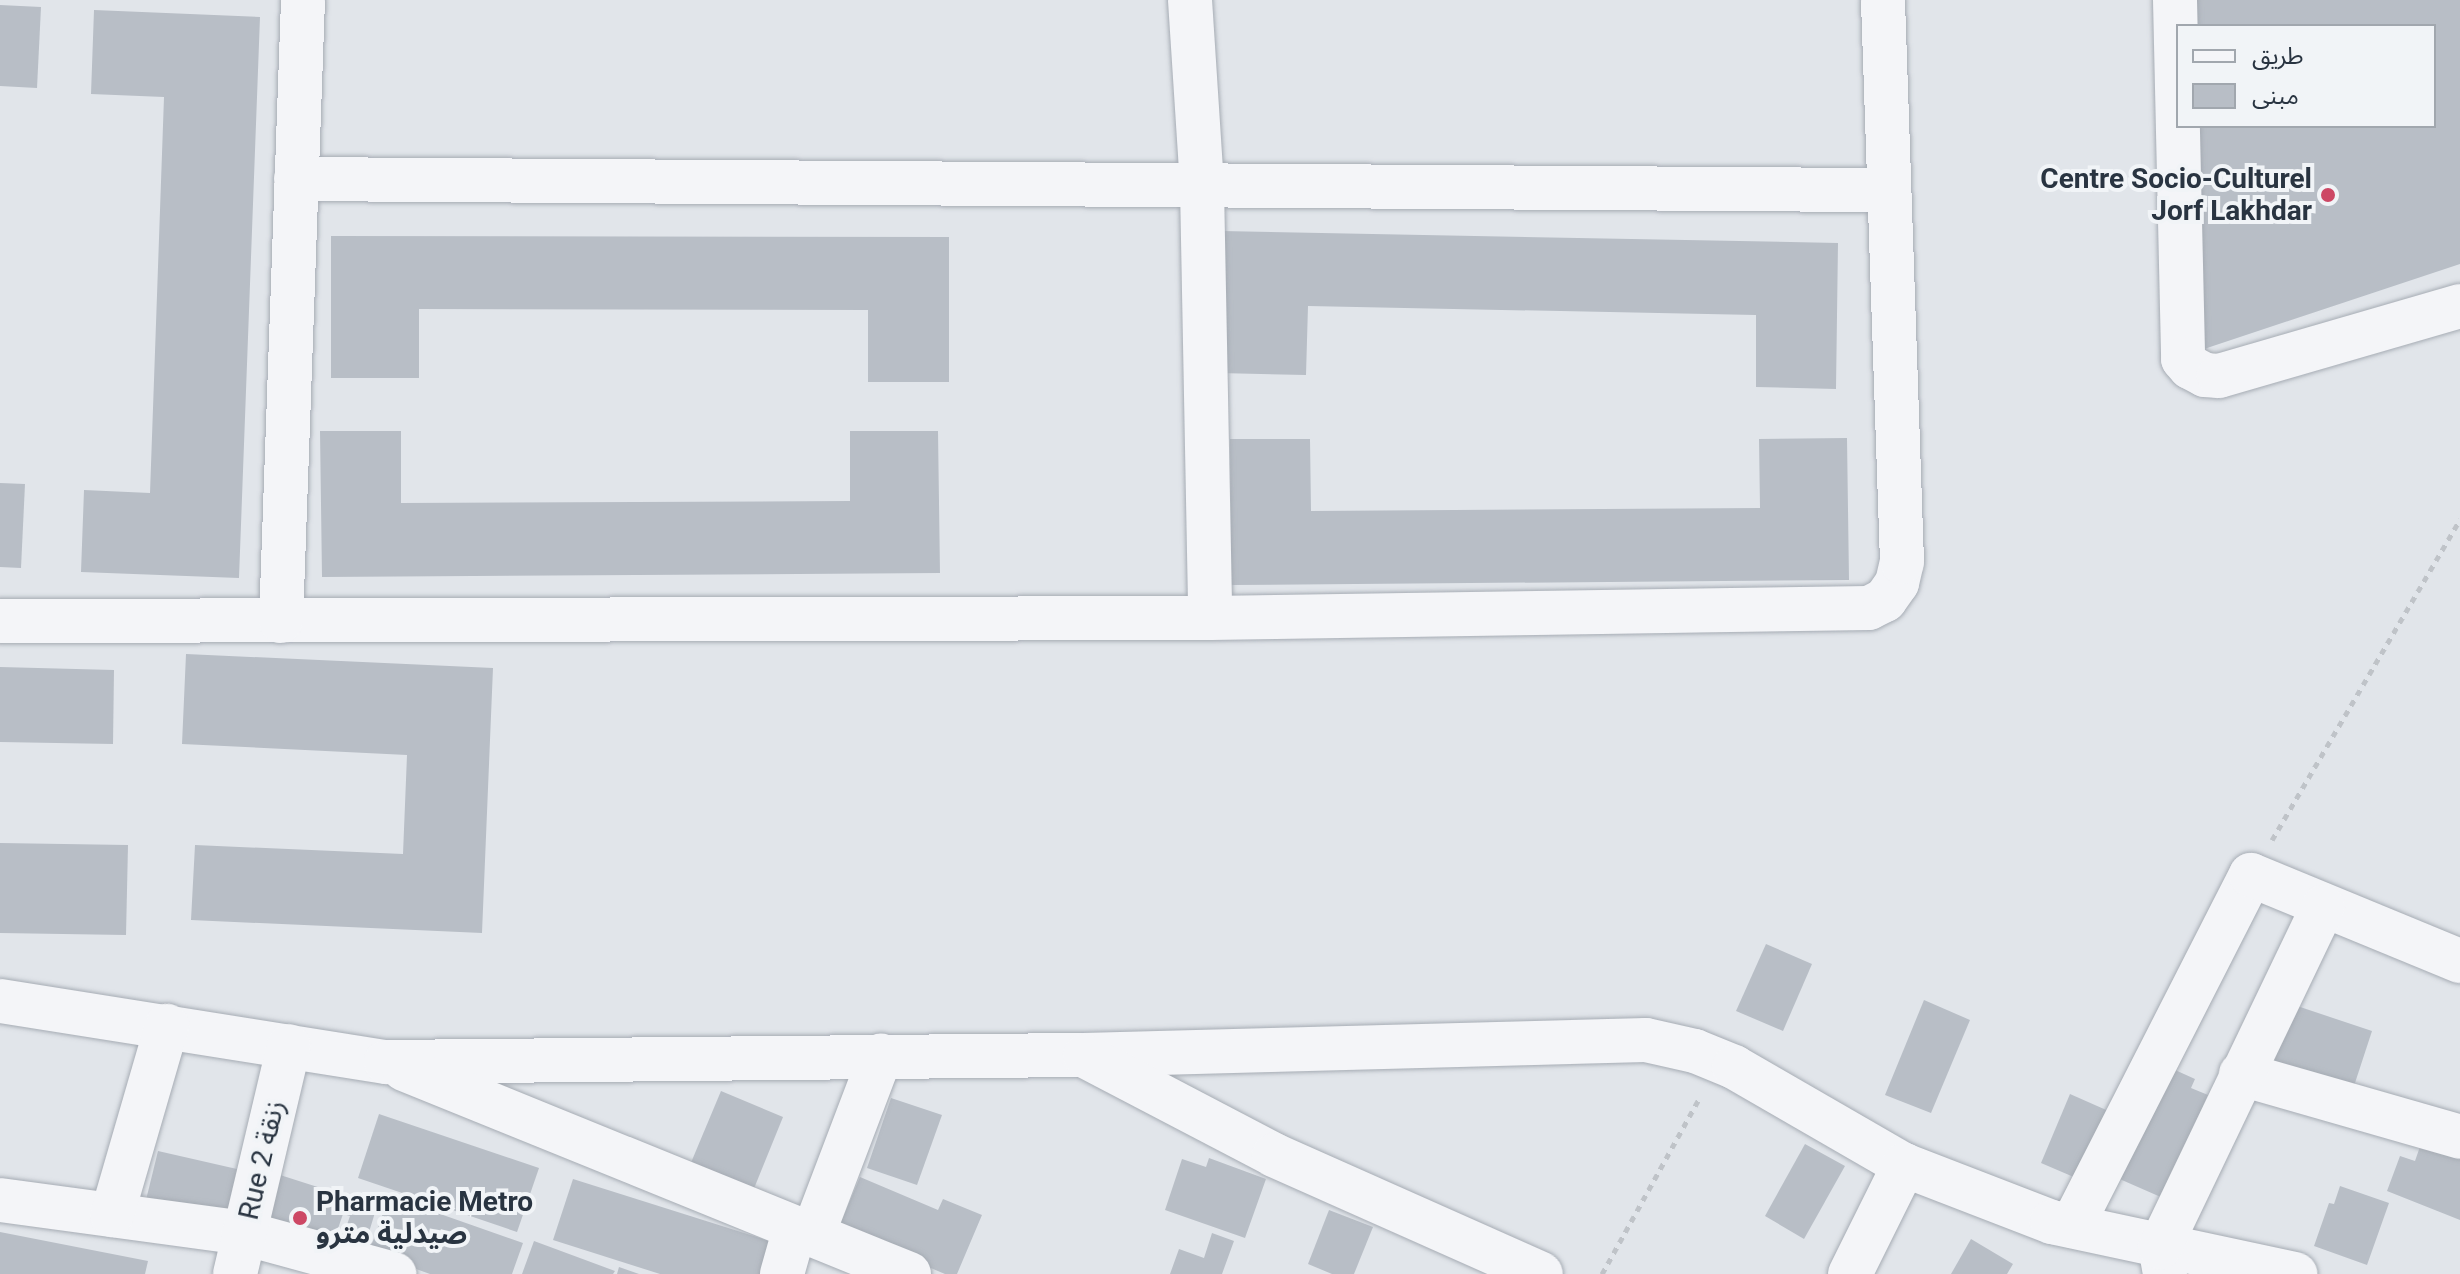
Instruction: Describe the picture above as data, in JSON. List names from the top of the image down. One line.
{"streets":{"street":["Rue 2 زنقة"]},"places":["Centre Socio-Culturel Jorf Lakhdar","Pharmacie Metro صيدلية مترو"],"legend":["طريق","مبنى"]}
